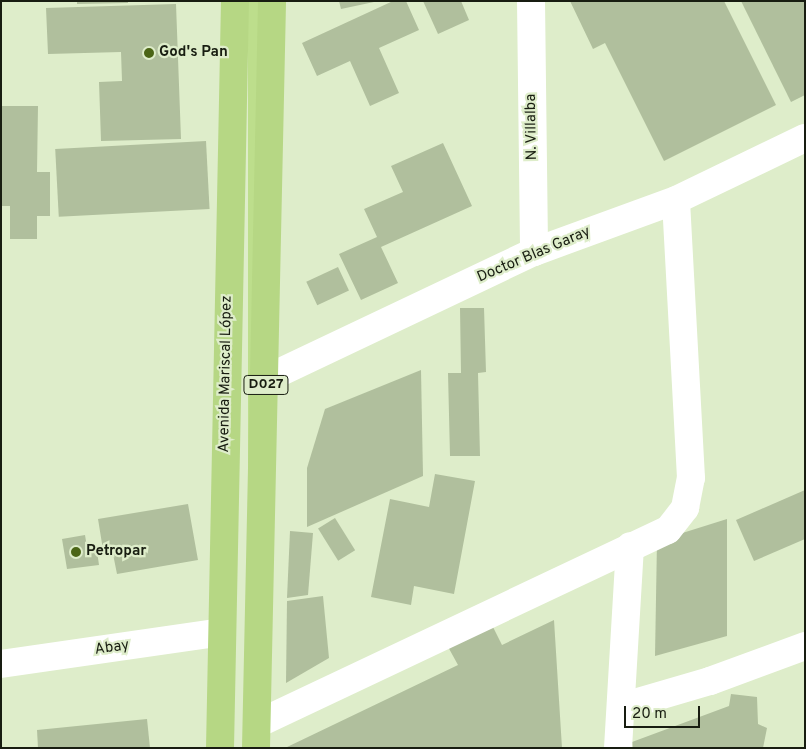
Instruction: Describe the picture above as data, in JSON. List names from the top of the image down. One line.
{"streets":{"highway":["Avenida Mariscal López","D027"],"street":["N. Villalba","Doctor Blas Garay","Abay"]},"crossings":[["N. Villalba","Doctor Blas Garay"],["Doctor Blas Garay","D027"],["Avenida Mariscal López","Abay"]],"places":["God's Pan","Petropar"],"scale_bar":"20 m"}
